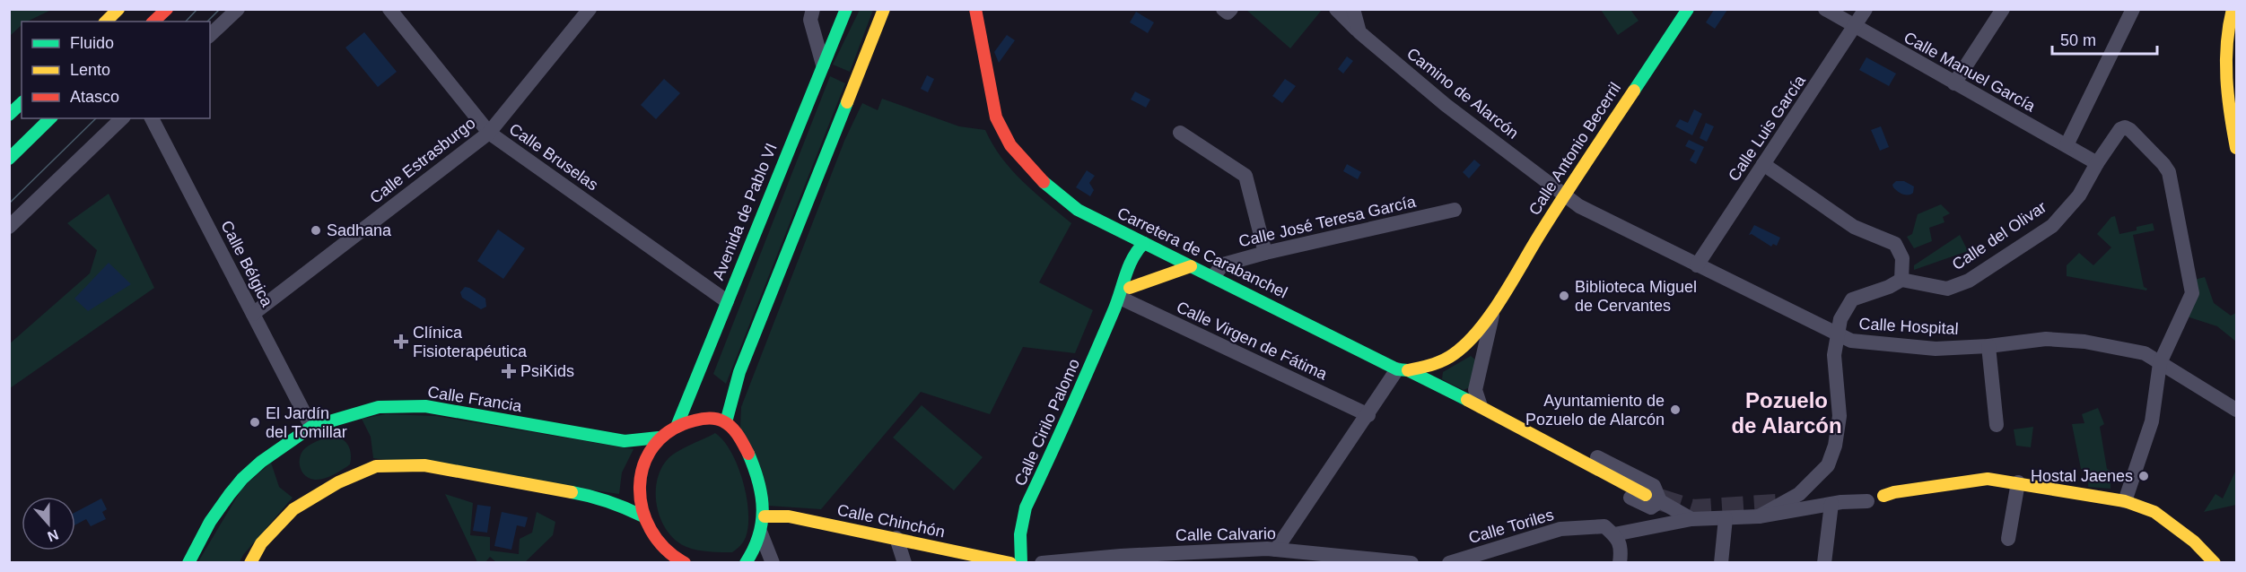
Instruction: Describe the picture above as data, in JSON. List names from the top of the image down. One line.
{"streets":{"main road":["Calle Antonio Becerril","Avenida de Pablo VI","Carretera de Carabanchel","Calle Francia","Calle Cirilo Palomo","Calle Chinchón"],"street":["Calle Manuel García","Camino de Alarcón","Calle Luis García","Calle Bruselas","Calle Estrasburgo","Calle José Teresa García","Calle del Olivar","Calle Bélgica","Calle Hospital","Calle Virgen de Fátima","Calle Toriles","Calle Calvario"]},"crossings":[["Calle Manuel García","Calle Luis García"],["Calle Manuel García","Calle del Olivar"],["Camino de Alarcón","Calle Antonio Becerril"],["Camino de Alarcón","Calle Hospital"],["Calle Luis García","Calle Hospital"],["Calle Antonio Becerril","Carretera de Carabanchel"],["Calle Antonio Becerril","Calle Hospital"],["Calle Bruselas","Calle Estrasburgo"],["Calle Bruselas","Avenida de Pablo VI"],["Calle Estrasburgo","Calle Bélgica"],["Calle José Teresa García","Carretera de Carabanchel"],["Calle del Olivar","Calle Hospital"],["Carretera de Carabanchel","Calle Cirilo Palomo"],["Calle Bélgica","Calle Francia"],["Calle Virgen de Fátima","Calle Cirilo Palomo"],["Calle Cirilo Palomo","Calle Chinchón"]],"districts":["Pozuelo de Alarcón"],"places":{"other":["Sadhana","Biblioteca Miguel de Cervantes","Ayuntamiento de Pozuelo de Alarcón","El Jardín del Tomillar","Hostal Jaenes"],"health":["Clínica Fisioterapéutica","PsiKids"]},"legend":["Fluido","Lento","Atasco"],"scale_bar":"50 m","north":"bottom"}
